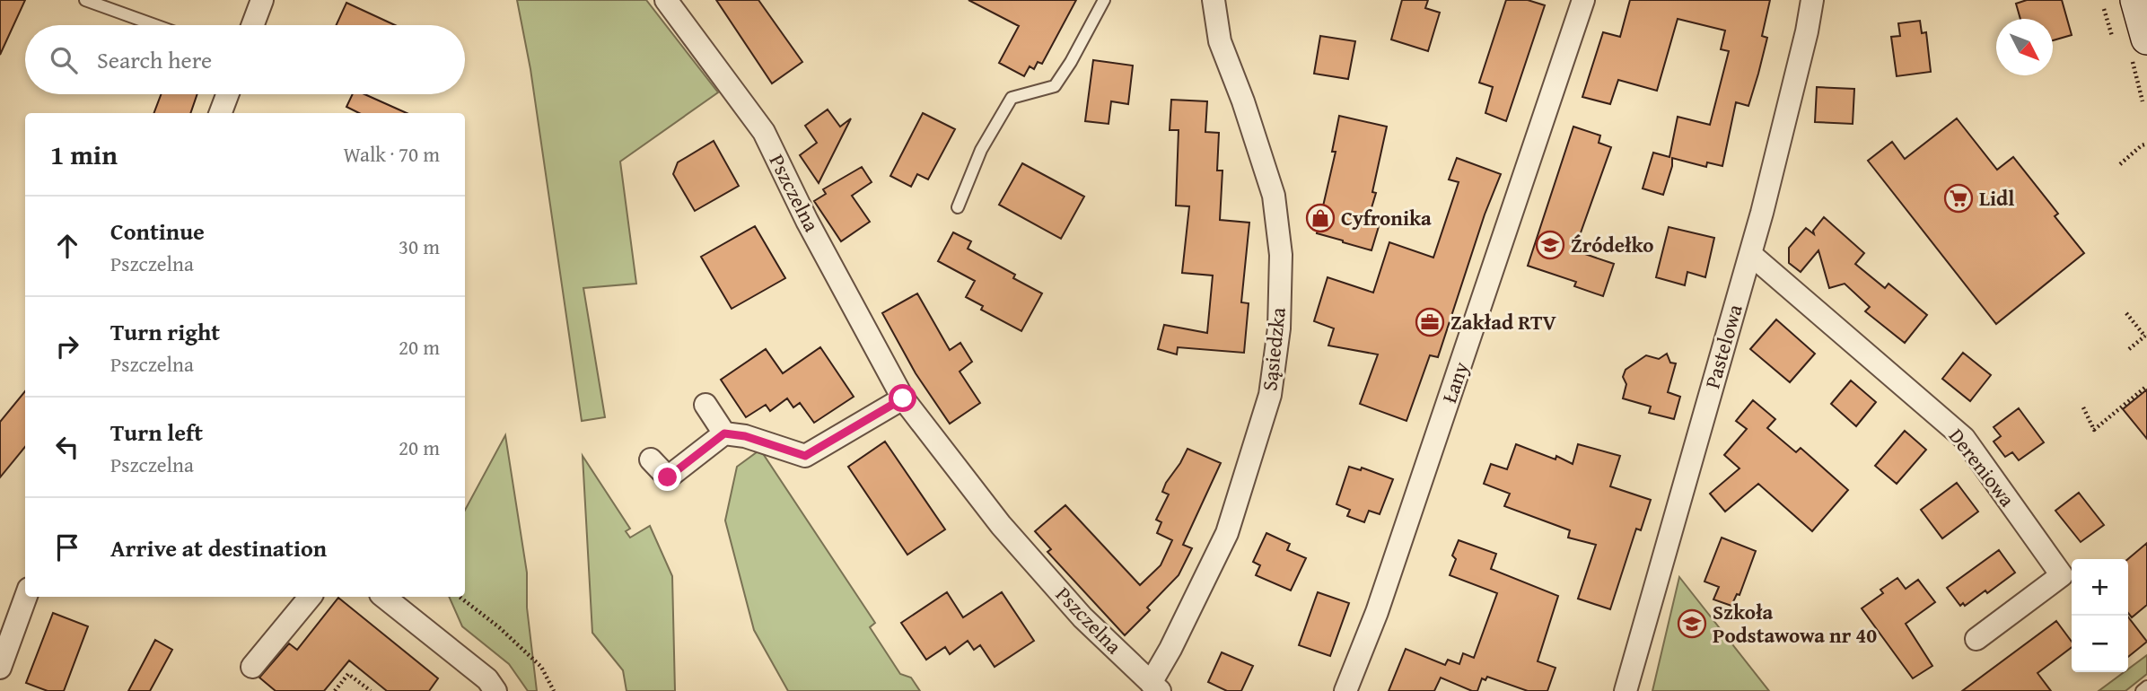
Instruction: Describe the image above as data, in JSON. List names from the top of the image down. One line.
{"streets":{"street":["Pszczelna","Pastelowa","Sąsiedzka","Łany","Dereniowa"]},"crossings":[["Pszczelna","Sąsiedzka"],["Pastelowa","Dereniowa"]],"places":{"supermarket":["Lidl"],"shop":["Cyfronika"],"school or university":["Źródełko","Szkoła Podstawowa nr 40"],"office":["Zakład RTV"]},"north":"bottom right","page":{"search":"Search here","heading":["1 min","Walk · 70 m"],"list":[["Continue","Pszczelna","30 m"],["Turn right","Pszczelna","20 m"],["Turn left","Pszczelna","20 m"],"Arrive at destination"],"map_buttons":["+","−"]}}
